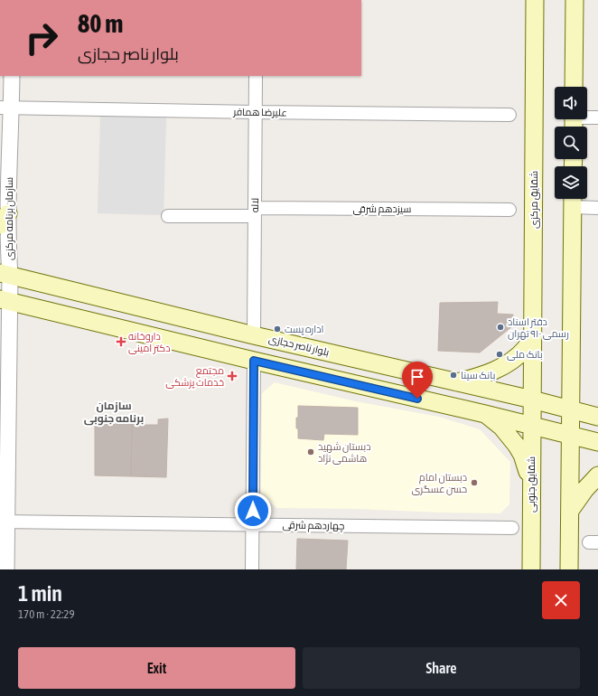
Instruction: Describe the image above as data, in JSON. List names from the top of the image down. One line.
{"streets":{"main road":["شقایق مرکزی","بلوار ناصر حجازی","شقایق جنوبی"],"street":["علیرضا همافر","لاله","سیزدهم شرقی","سازمان برنامه مرکزی","چهاردهم شرقی"]},"crossings":[["علیرضا همافر","لاله"],["علیرضا همافر","سازمان برنامه مرکزی"],["شقایق مرکزی","بلوار ناصر حجازی"],["شقایق مرکزی","شقایق جنوبی"],["لاله","سیزدهم شرقی"],["لاله","بلوار ناصر حجازی"],["سازمان برنامه مرکزی","بلوار ناصر حجازی"],["بلوار ناصر حجازی","شقایق جنوبی"]],"districts":["سازمان برنامه جنوبی"],"places":{"other":["دفتر اسناد رسمی ۹۱۰ تهران","اداره پست","بانک ملی","بانک سینا","دبستان شهید هاشمی نژاد","دبستان امام حسن عسگری"],"health":["داروخانه دکتر امینی","مجتمع خدمات پزشکی"]},"page":{"turn":["80 m","بلوار ناصر حجازی"],"heading":["1 min","170 m · 22:29"],"buttons":["Exit","Share"]}}
